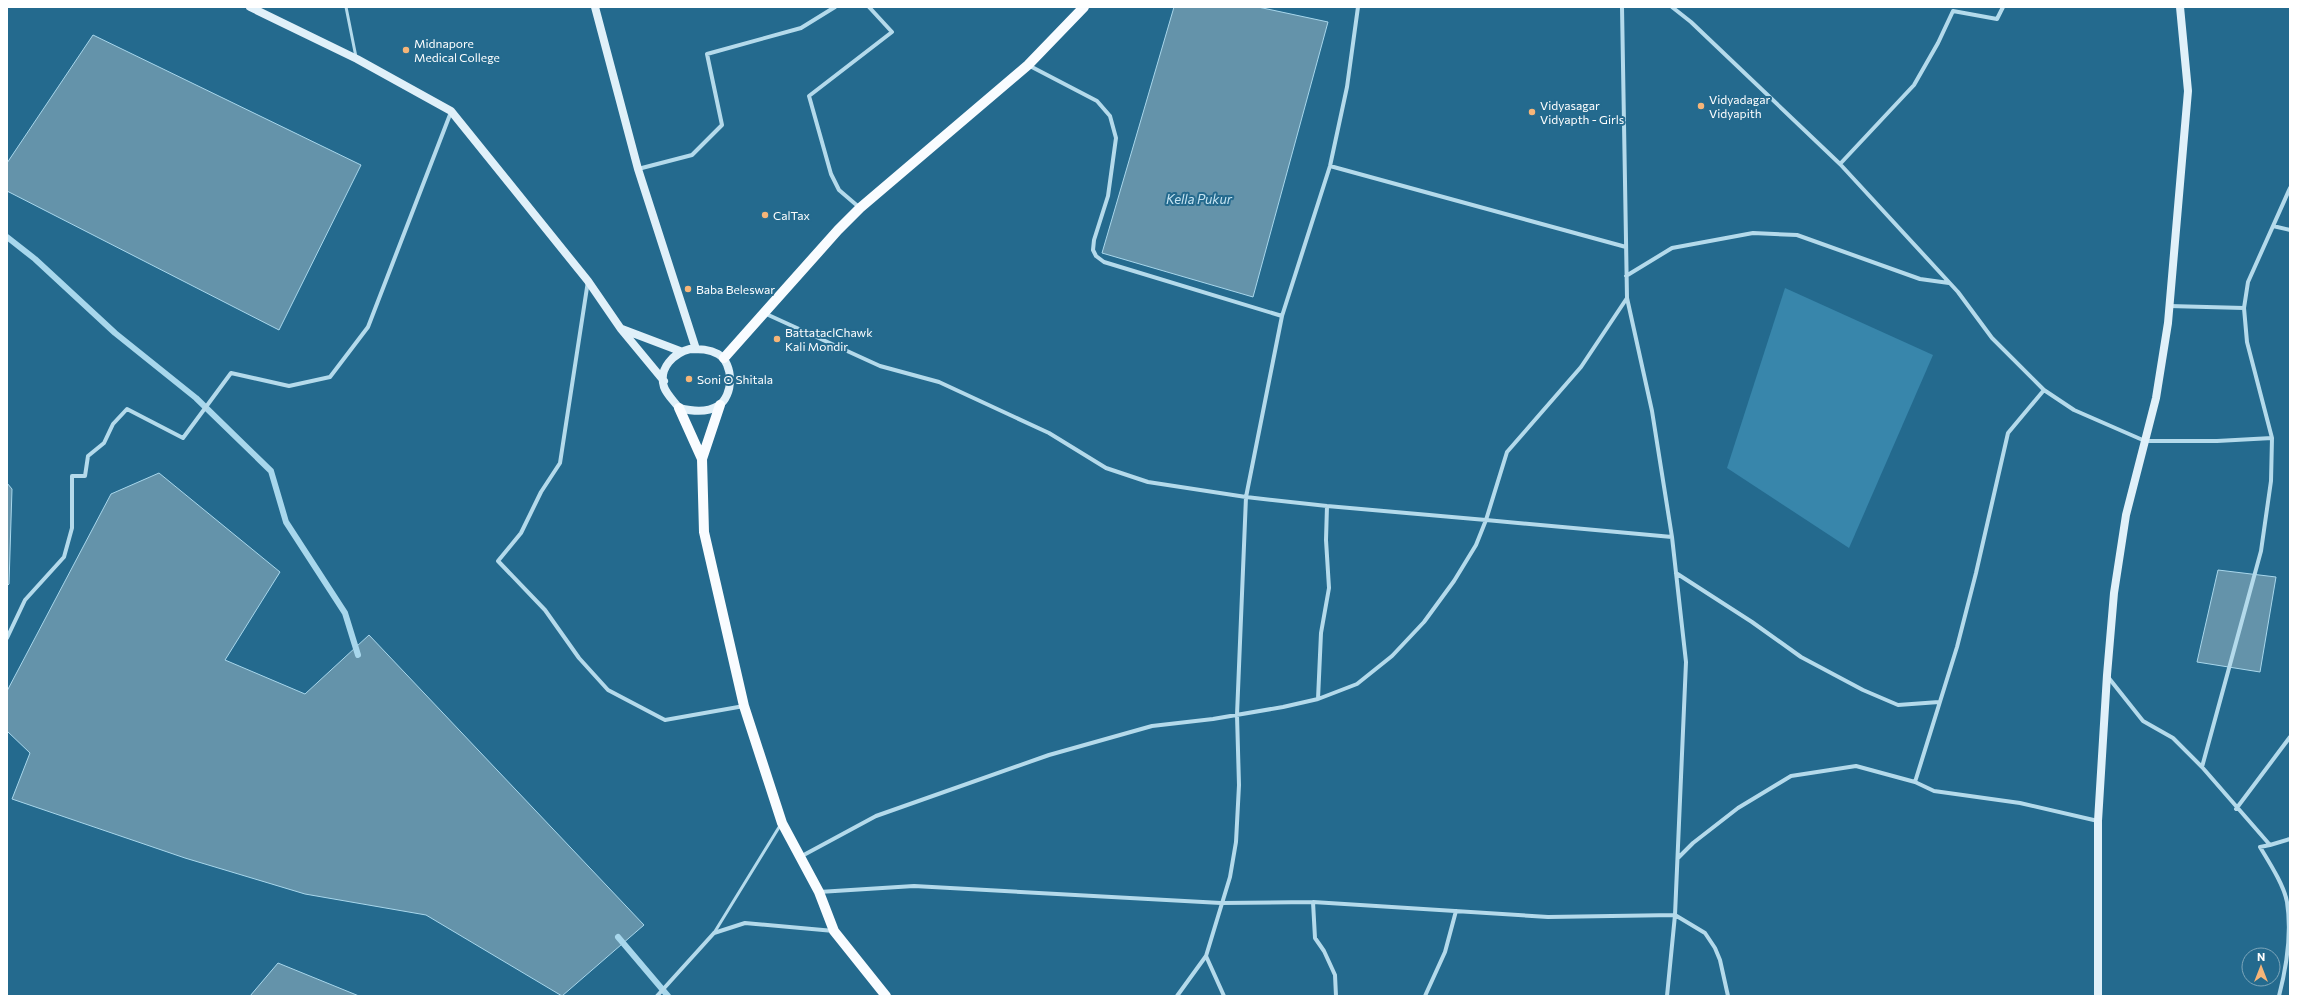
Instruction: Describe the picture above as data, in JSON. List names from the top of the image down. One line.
{"water":["Kella Pukur"],"places":["Midnapore Medical College","Vidyadagar Vidyapith","Vidyasagar Vidyapth - Girls","CalTax","Baba Beleswar","BattataclChawk Kali Mondir","Soni O Shitala"],"north":"top"}
